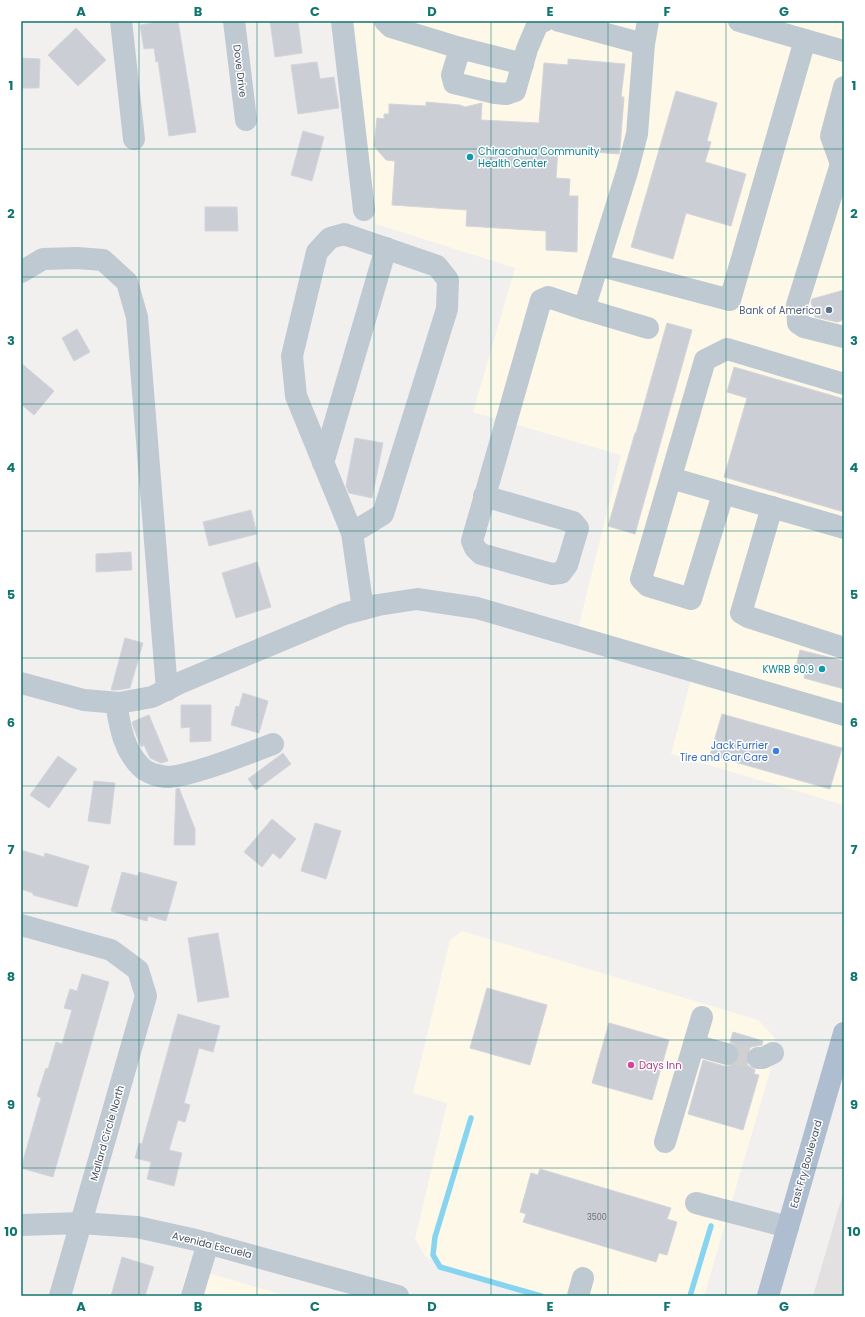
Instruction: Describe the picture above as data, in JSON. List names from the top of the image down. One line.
{"streets":{"main road":["East Fry Boulevard"],"street":["Dove Drive","Mallard Circle North","Avenida Escuela"]},"crossings":[["Mallard Circle North","Avenida Escuela"]],"places":["Chiracahua Community Health Center","Bank of America","KWRB 90.9","Jack Furrier Tire and Car Care","Days Inn"],"house_numbers":["3500"],"grid":{"columns":["A","B","C","D","E","F","G"],"rows":["1","2","3","4","5","6","7","8","9","10"]}}
